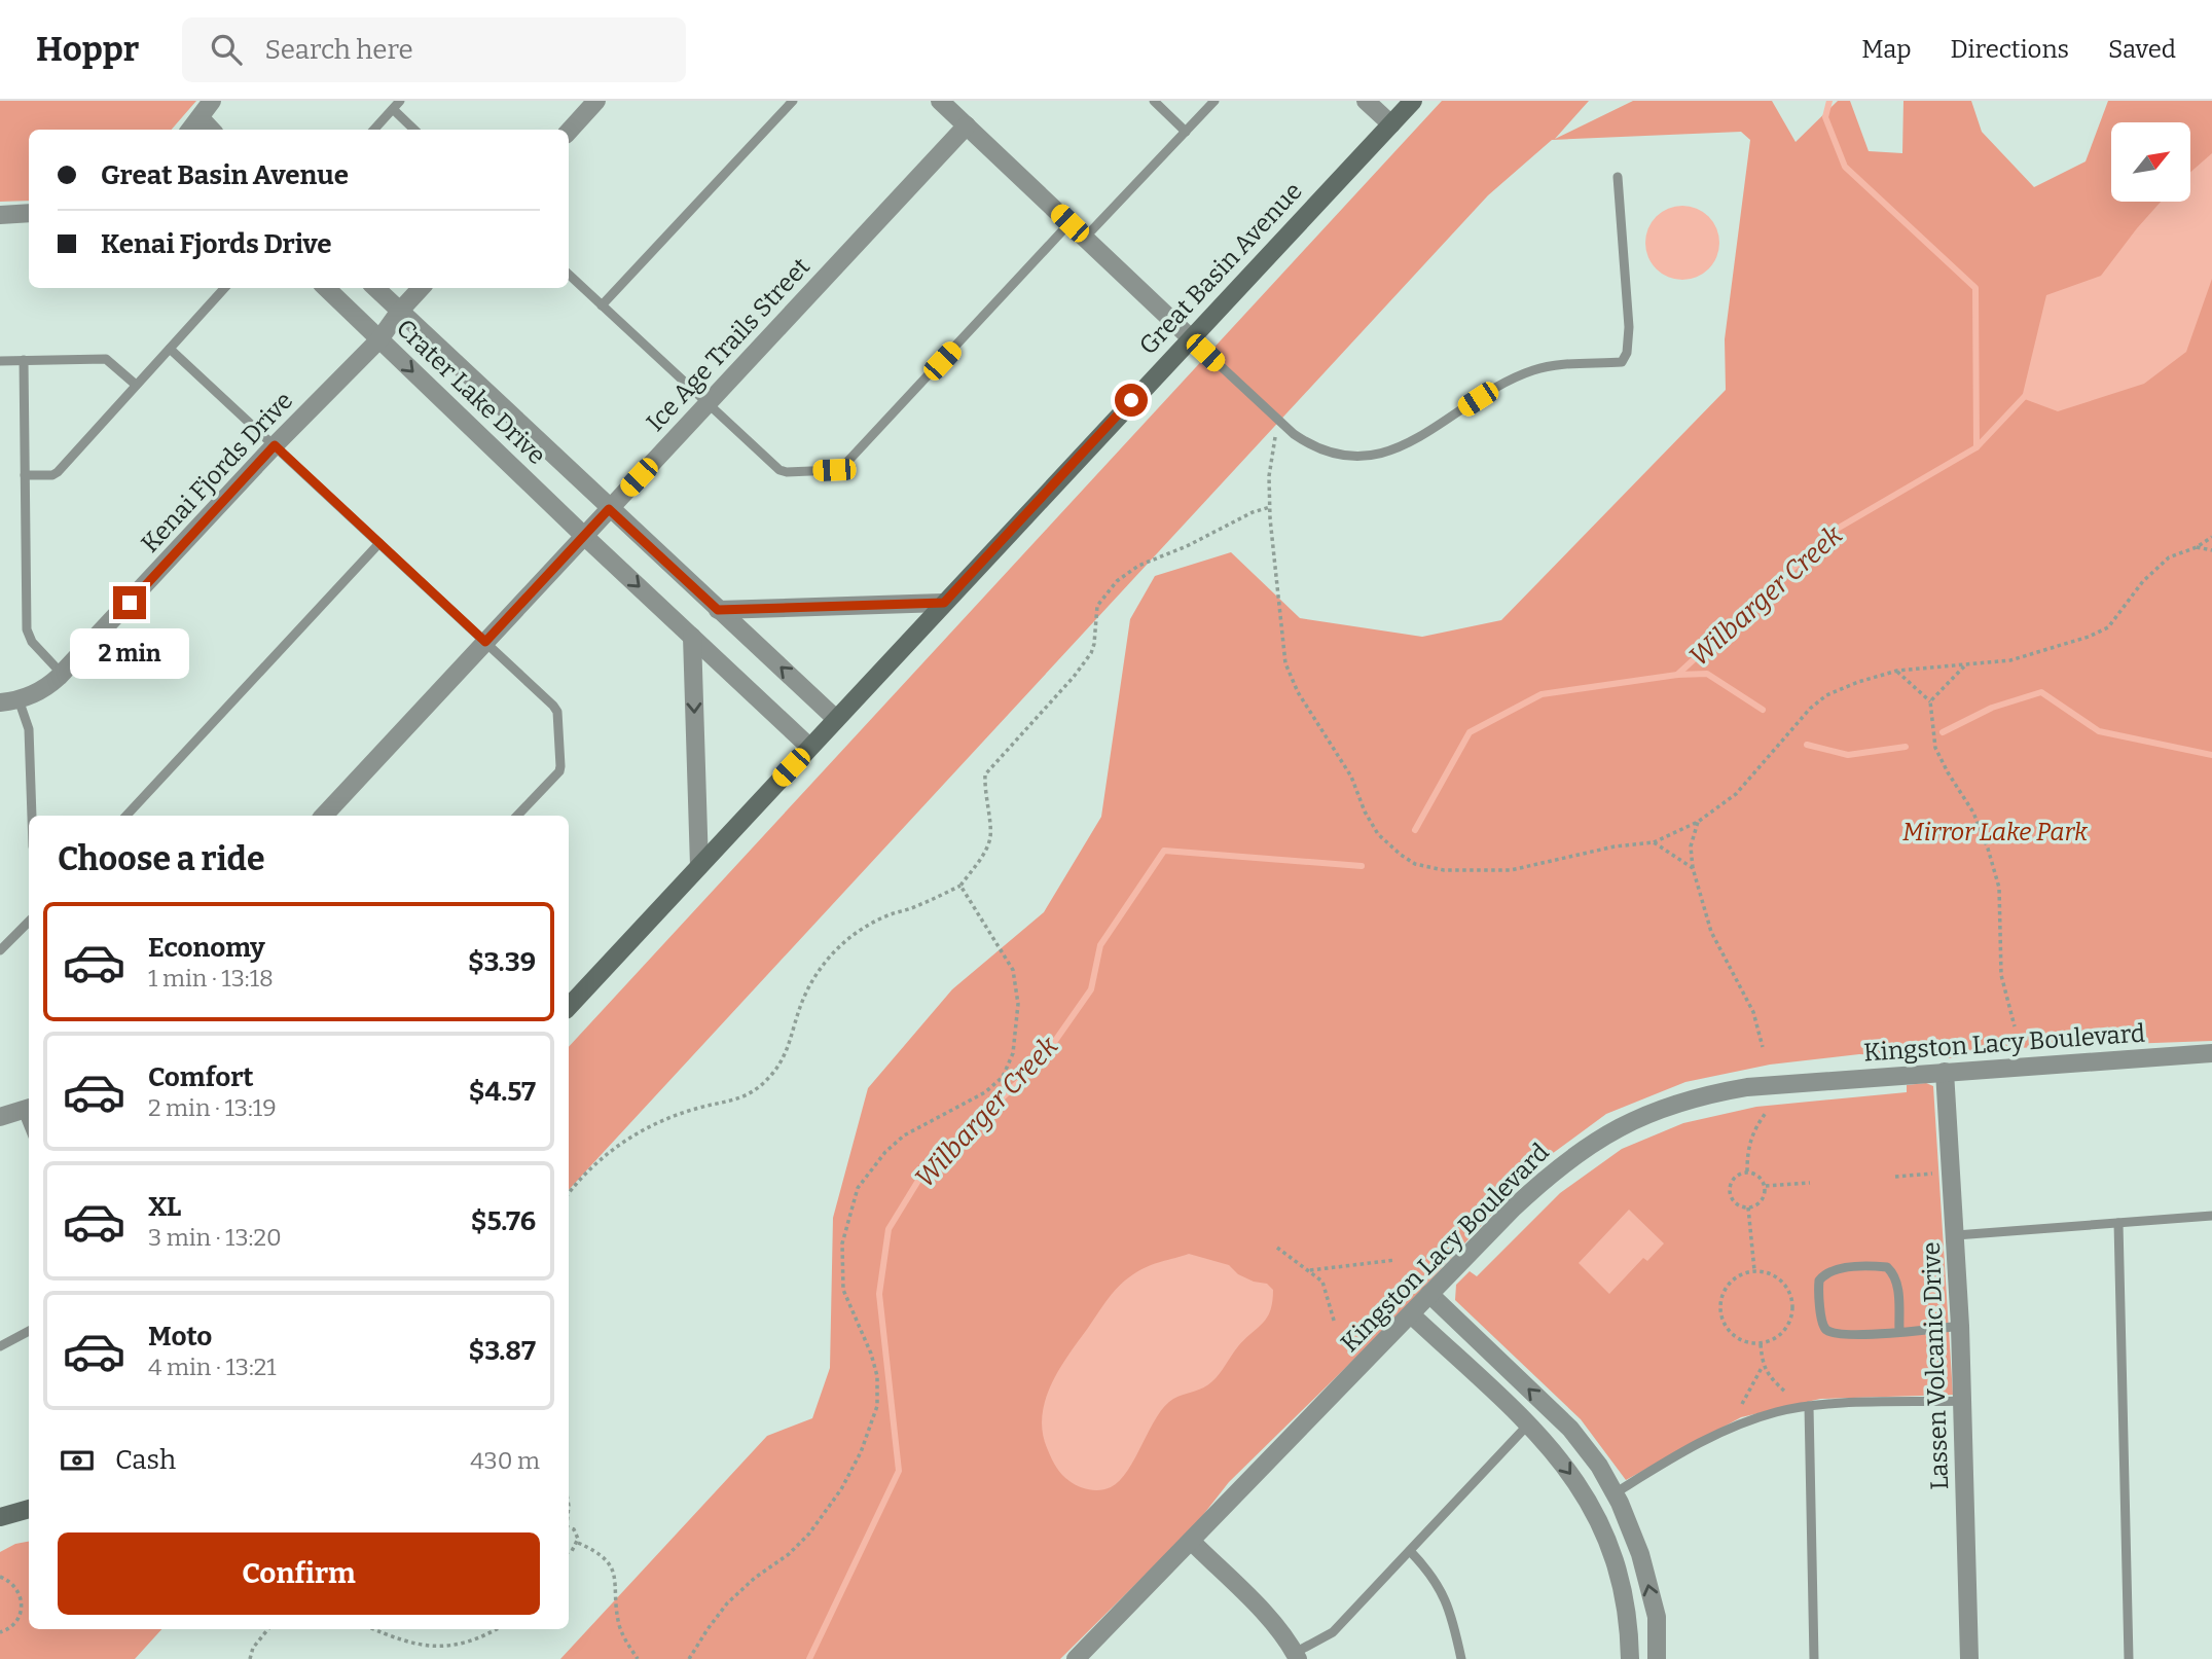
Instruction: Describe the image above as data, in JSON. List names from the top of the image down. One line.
{"streets":{"street":["Great Basin Avenue","Ice Age Trails Street","Crater Lake Drive","Kenai Fjords Drive","Kingston Lacy Boulevard","Lassen Volcanic Drive"]},"crossings":[["Great Basin Avenue","Crater Lake Drive"],["Ice Age Trails Street","Crater Lake Drive"],["Crater Lake Drive","Kenai Fjords Drive"],["Kingston Lacy Boulevard","Lassen Volcanic Drive"]],"water":["Wilbarger Creek"],"parks":["Mirror Lake Park"],"north":"top right","page":{"header":"Hoppr","search":"Search here","nav":["Map","Directions","Saved"],"banner":["Great Basin Avenue","Kenai Fjords Drive"],"bubble":"2 min","heading":"Choose a ride","list":[{"name":"Economy","note":"1 min · 13:18","value":"$3.39"},{"name":"Comfort","note":"2 min · 13:19","value":"$4.57"},{"name":"XL","note":"3 min · 13:20","value":"$5.76"},{"name":"Moto","note":"4 min · 13:21","value":"$3.87"}],"pay":["Cash","430 m"],"buttons":"Confirm"}}
